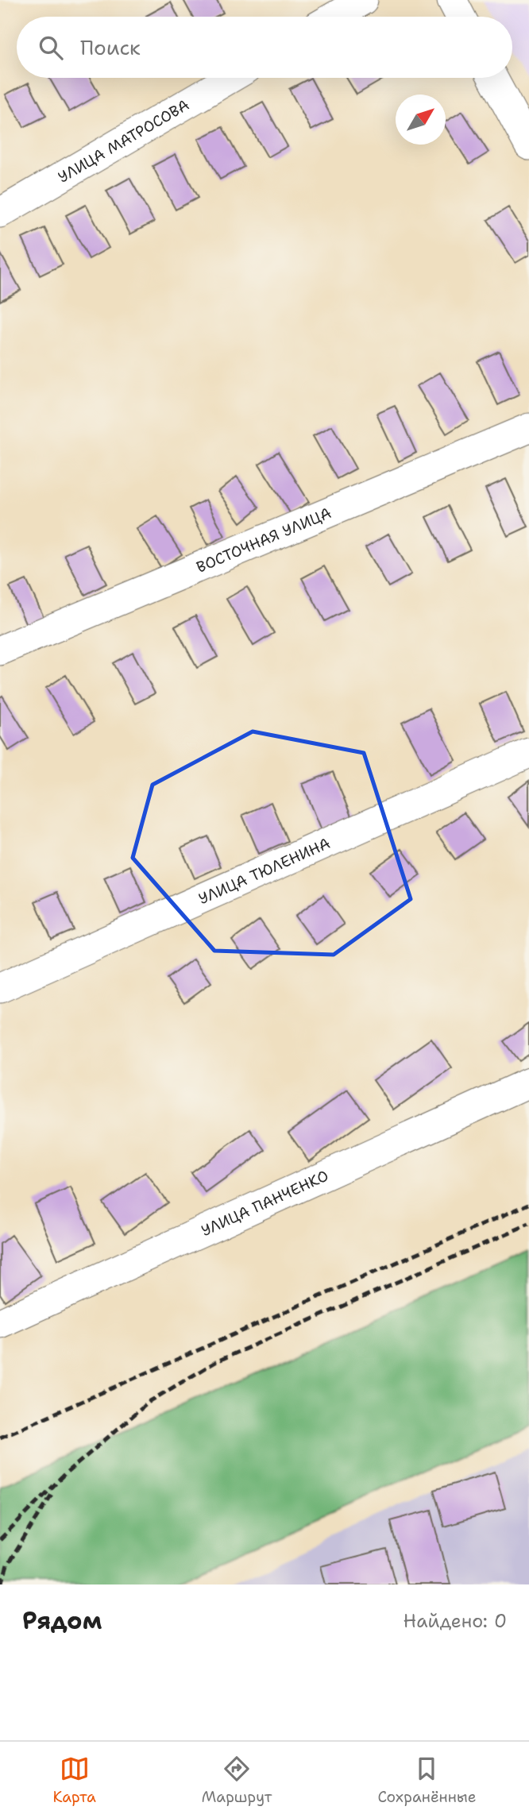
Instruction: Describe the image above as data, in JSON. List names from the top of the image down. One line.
{"streets":{"street":["УЛИЦА МАТРОСОВА","ВОСТОЧНАЯ УЛИЦА","УЛИЦА ТЮЛЕНИНА","УЛИЦА ПАНЧЕНКО"]},"north":"top right","page":{"search":"Поиск","heading":["Рядом","Найдено: 0"],"nav":["Карта","Маршрут","Сохранённые"]}}
